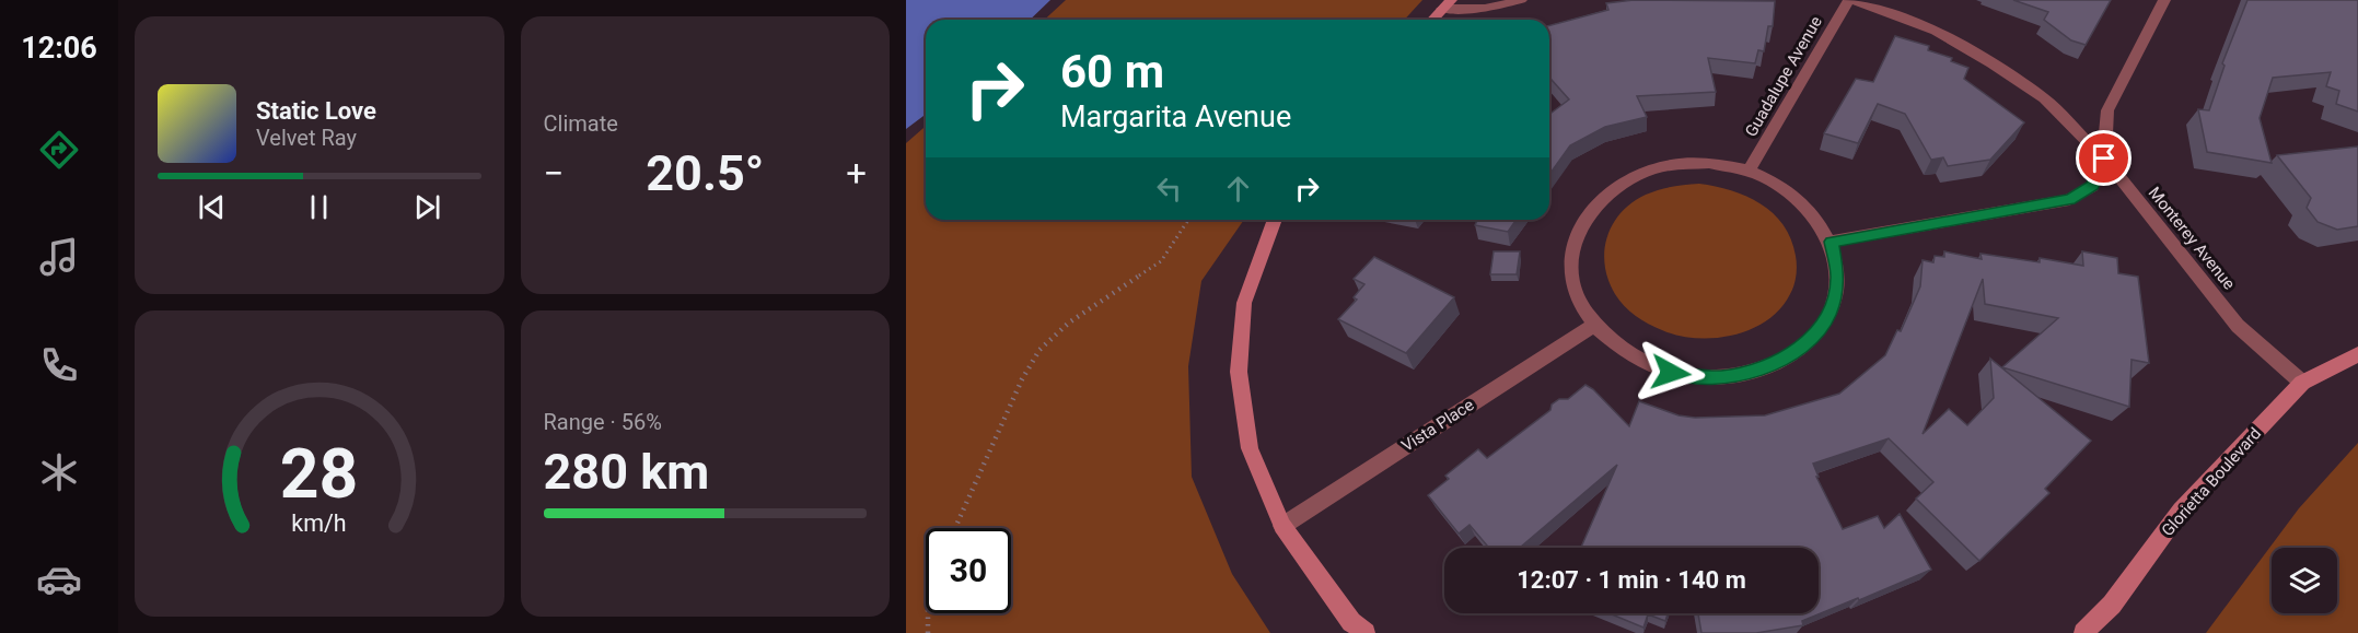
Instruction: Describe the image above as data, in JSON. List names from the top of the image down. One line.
{"streets":{"street":["Guadalupe Avenue","Monterey Avenue","Vista Place","Glorietta Boulevard"]},"crossings":[["Guadalupe Avenue","Monterey Avenue"],["Monterey Avenue","Glorietta Boulevard"]],"page":{"tabs":"12:06","tile":["Climate",["Range · 56%","280 km"]],"turn":["60 m","Margarita Avenue"],"song":["Static Love","Velvet Ray"],"heat":["−","20.5°","+"],"limit":"30","trip":"12:07 · 1 min · 140 m","gauge":["28","km/h"]}}
